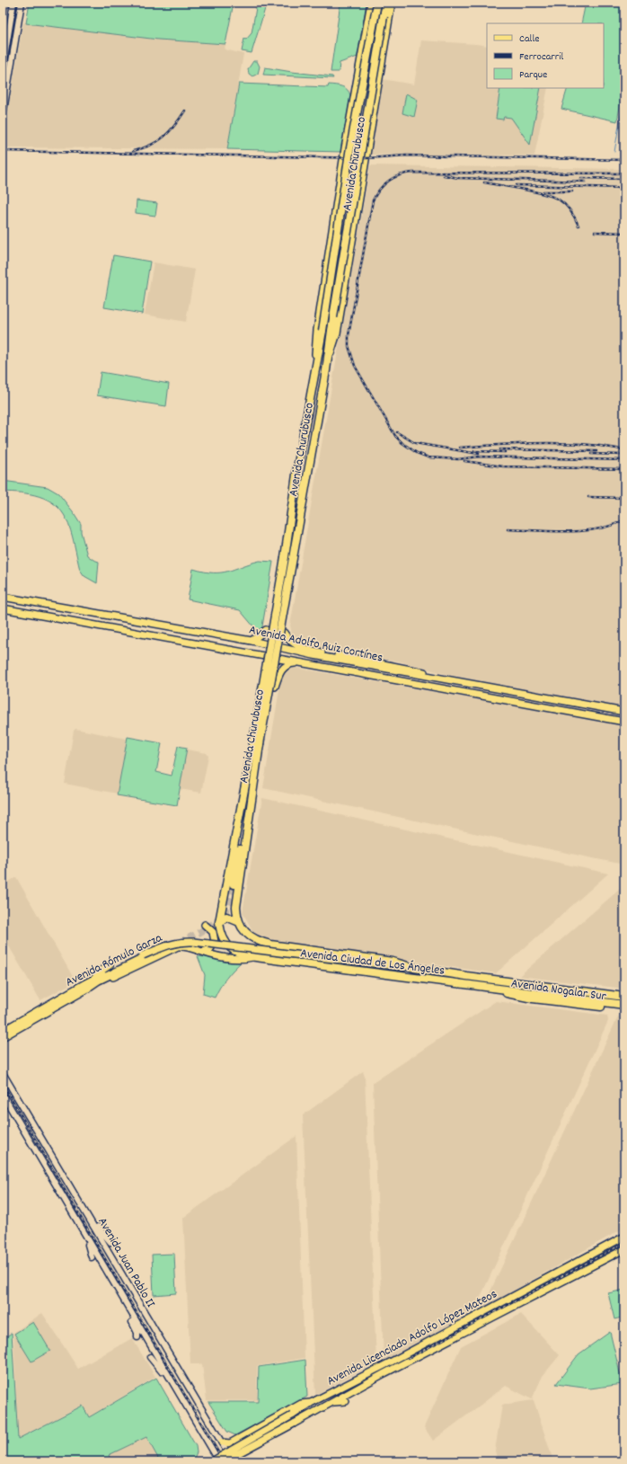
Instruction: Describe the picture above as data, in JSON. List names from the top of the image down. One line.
{"streets":{"highway":["Avenida Churubusco","Avenida Ciudad de Los Ángeles","Avenida Nogalar Sur"],"main road":["Avenida Adolfo Ruiz Cortínes","Avenida Rómulo Garza","Avenida Juan Pablo II","Avenida Licenciado Adolfo López Mateos"]},"crossings":[["Avenida Churubusco","Avenida Rómulo Garza"],["Avenida Churubusco","Avenida Ciudad de Los Ángeles"],["Avenida Rómulo Garza","Avenida Ciudad de Los Ángeles"],["Avenida Ciudad de Los Ángeles","Avenida Nogalar Sur"]],"legend":["Calle","Ferrocarril","Parque"]}
